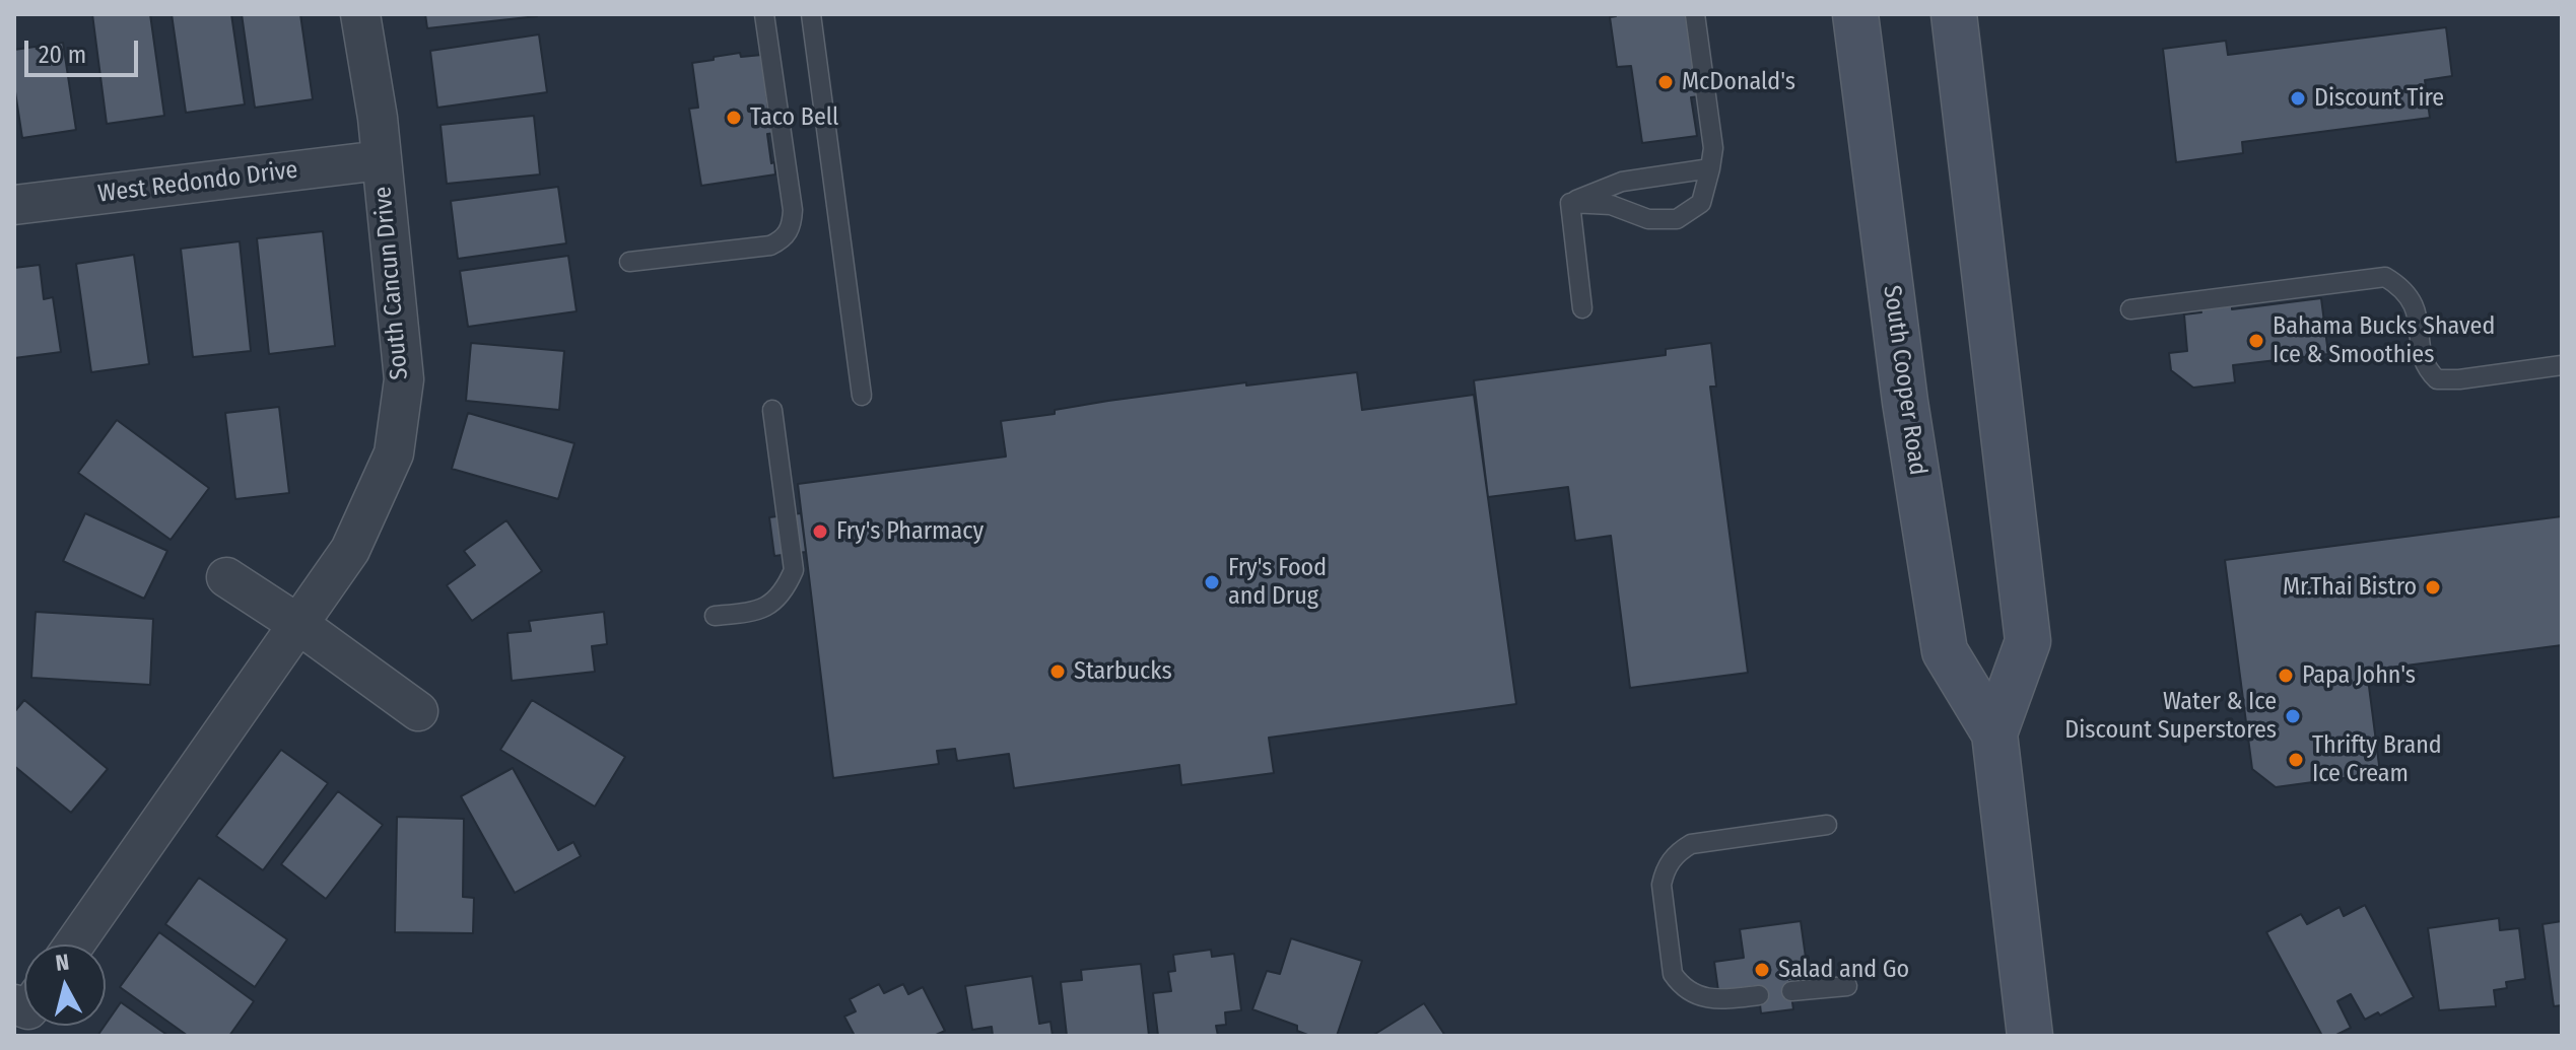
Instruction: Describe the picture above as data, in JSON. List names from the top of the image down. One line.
{"streets":{"main road":["South Cooper Road"],"street":["West Redondo Drive","South Cancun Drive"]},"crossings":[["West Redondo Drive","South Cancun Drive"]],"places":["McDonald's","Discount Tire","Taco Bell","Bahama Bucks Shaved Ice & Smoothies","Fry's Pharmacy","Fry's Food and Drug","Mr.Thai Bistro","Starbucks","Papa John's","Water & Ice Discount Superstores","Thrifty Brand Ice Cream","Salad and Go"],"scale_bar":"20 m","north":"top"}
